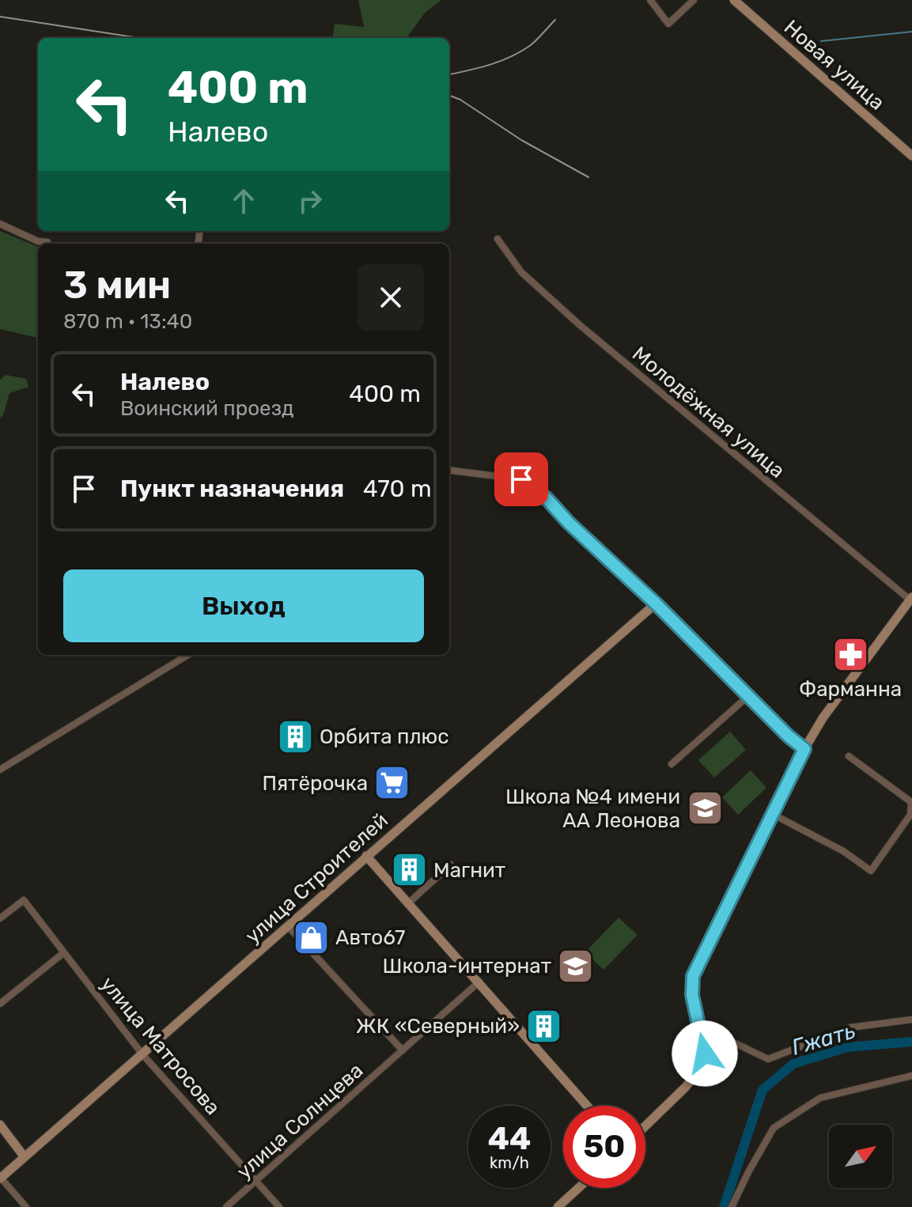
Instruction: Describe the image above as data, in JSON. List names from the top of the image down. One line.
{"streets":{"main road":["Новая улица","улица Строителей"],"street":["Молодёжная улица","улица Матросова","улица Солнцева"]},"crossings":[["улица Строителей","улица Матросова"],["улица Матросова","улица Солнцева"]],"water":["Гжать"],"places":{"pharmacy":["Фарманна"],"building":["Орбита плюс","Магнит","ЖК «Северный»"],"supermarket":["Пятёрочка"],"school or university":["Школа №4 имени АА Леонова","Школа-интернат"],"shop":["Авто67"]},"north":"top right","page":{"turn":["400 m","Налево"],"heading":["3 мин","870 m · 13:40"],"list":[{"name":"Налево","note":"Воинский проезд","value":"400 m"},{"name":"Пункт назначения","value":"470 m"}],"buttons":"Выход","speed":"44 km/h","limit":"50"}}
